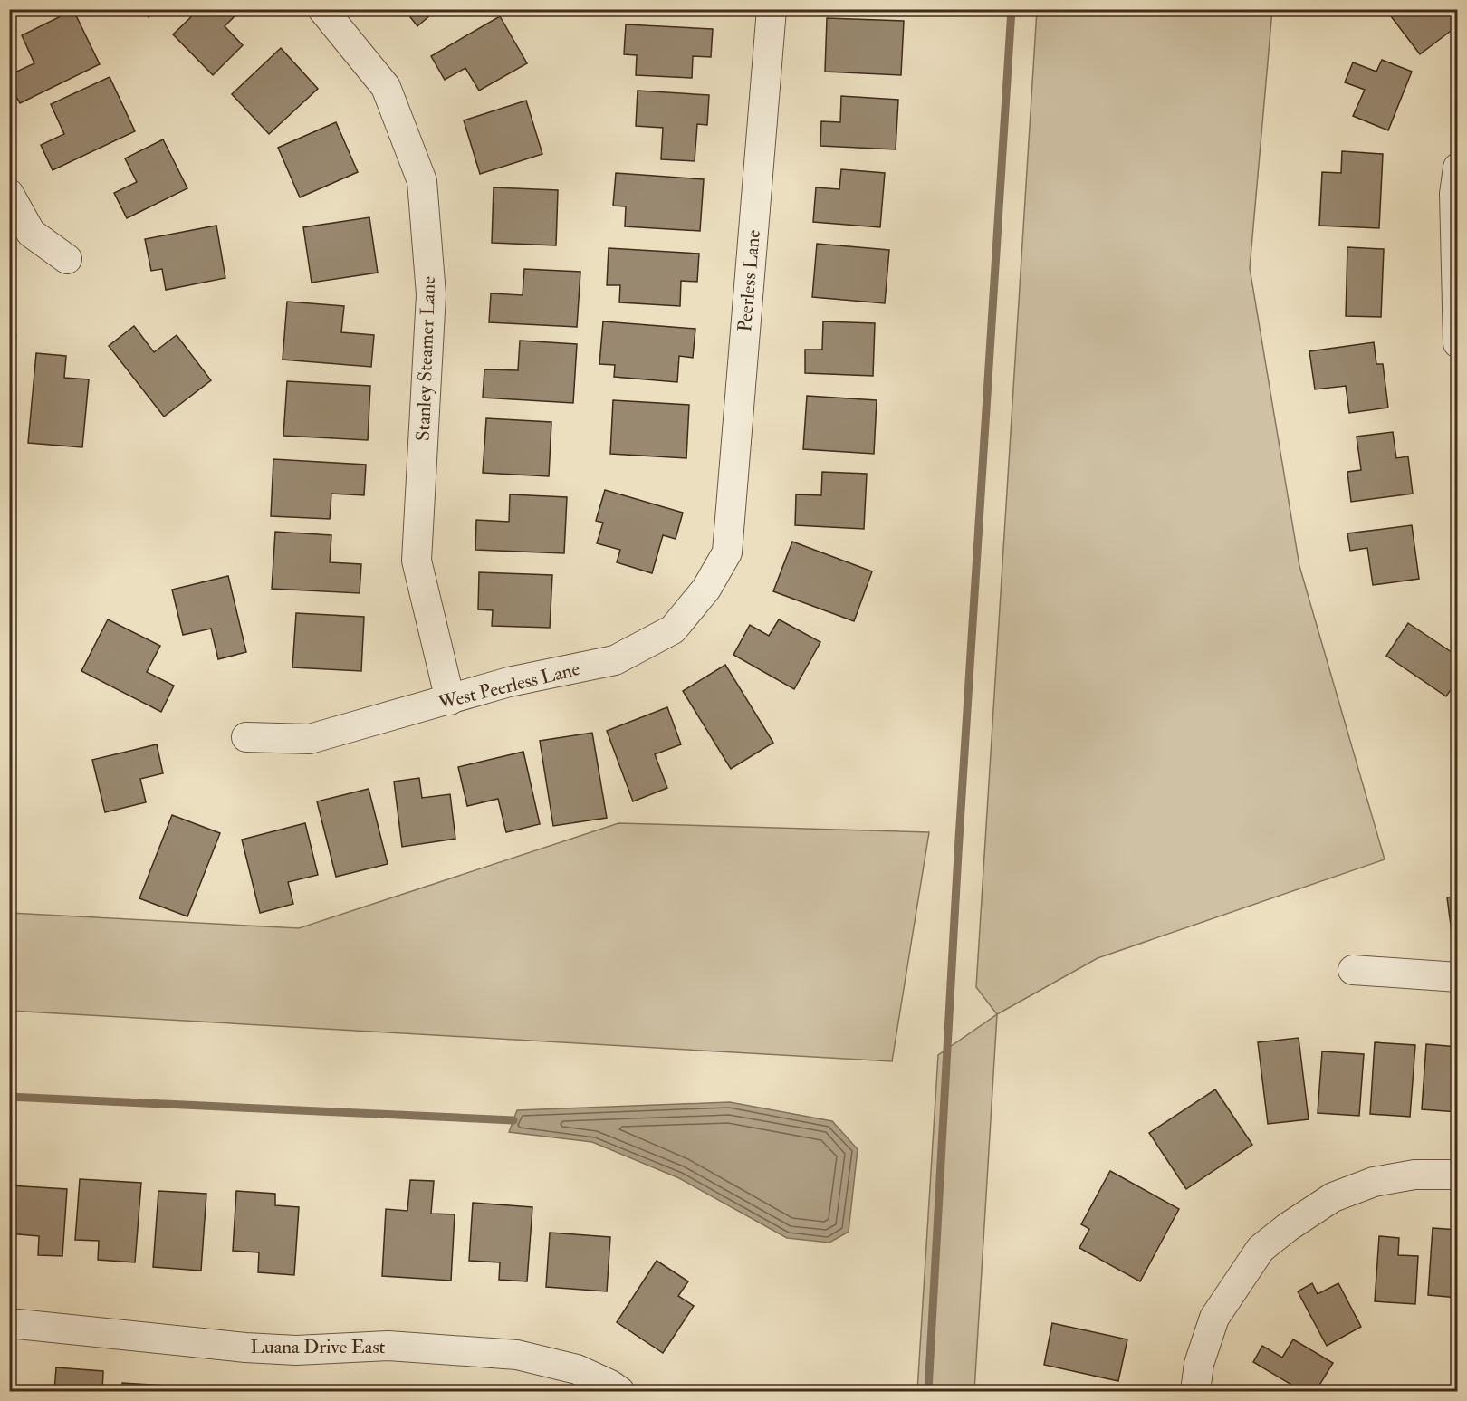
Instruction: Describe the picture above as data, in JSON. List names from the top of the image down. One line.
{"streets":{"street":["Peerless Lane","Stanley Steamer Lane","West Peerless Lane","Luana Drive East"]},"crossings":[["Peerless Lane","West Peerless Lane"],["Stanley Steamer Lane","West Peerless Lane"]]}
